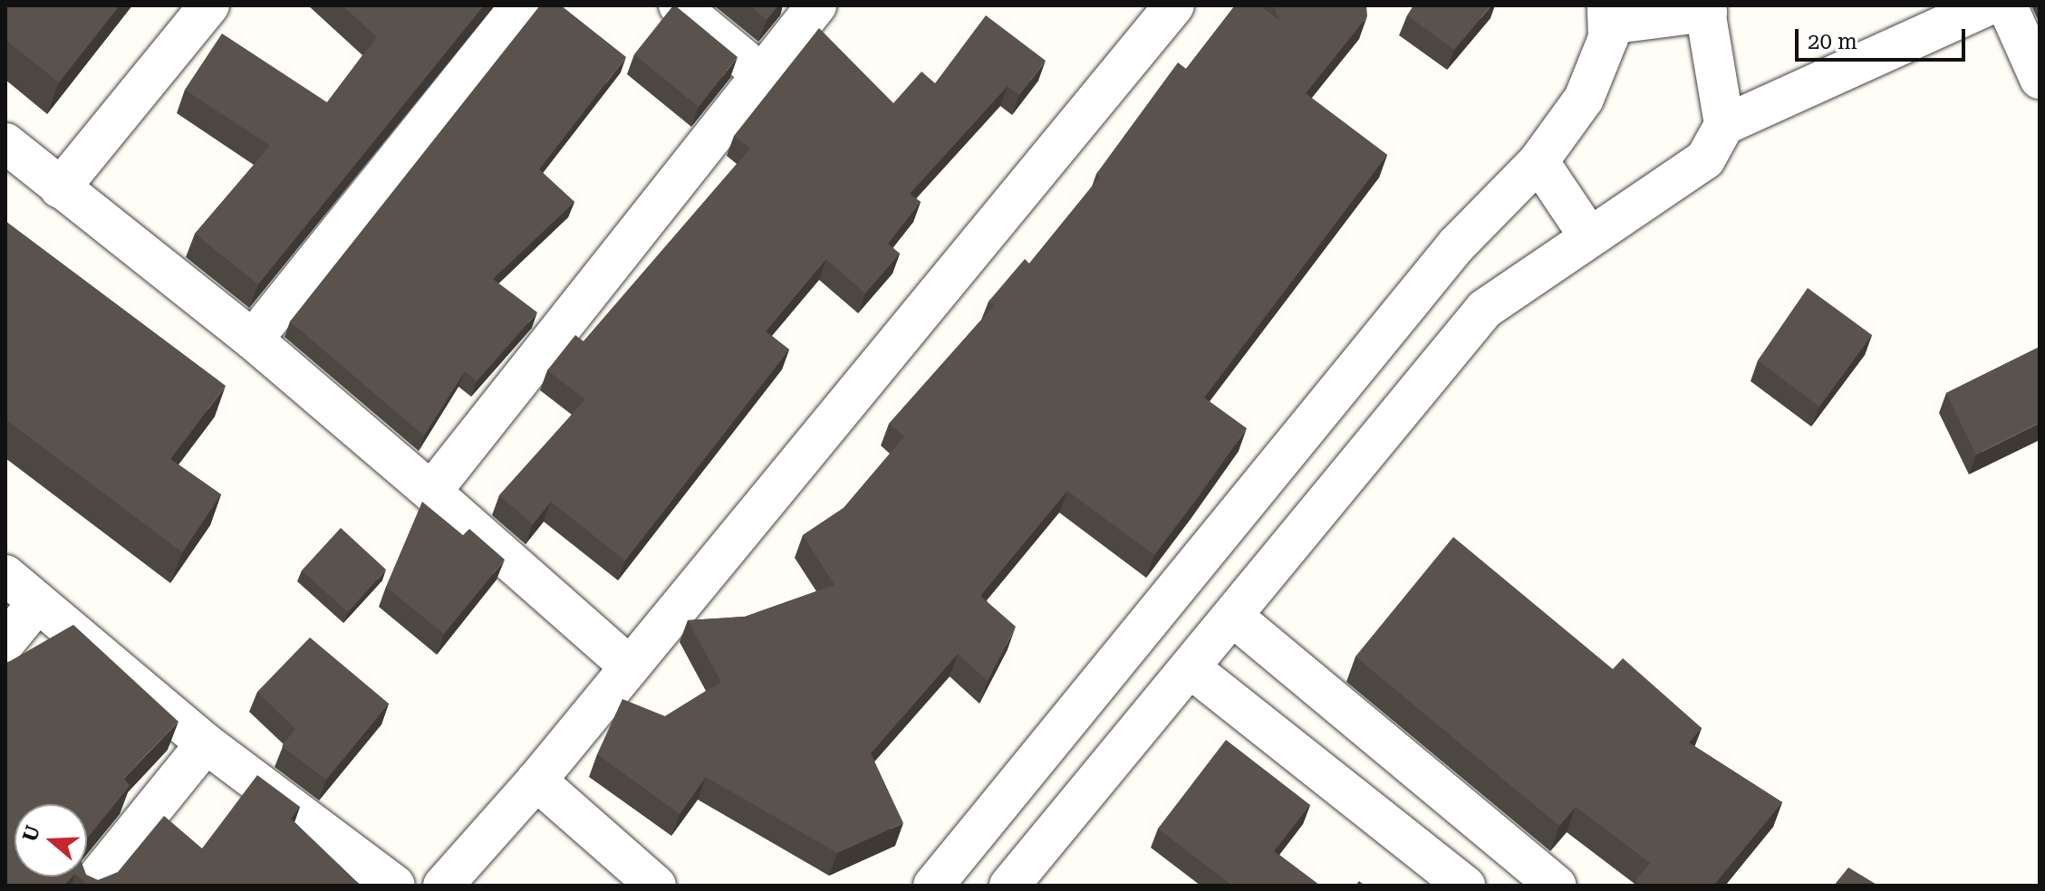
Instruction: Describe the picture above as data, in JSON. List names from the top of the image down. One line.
{"scale_bar":"20 m","north":"left"}
